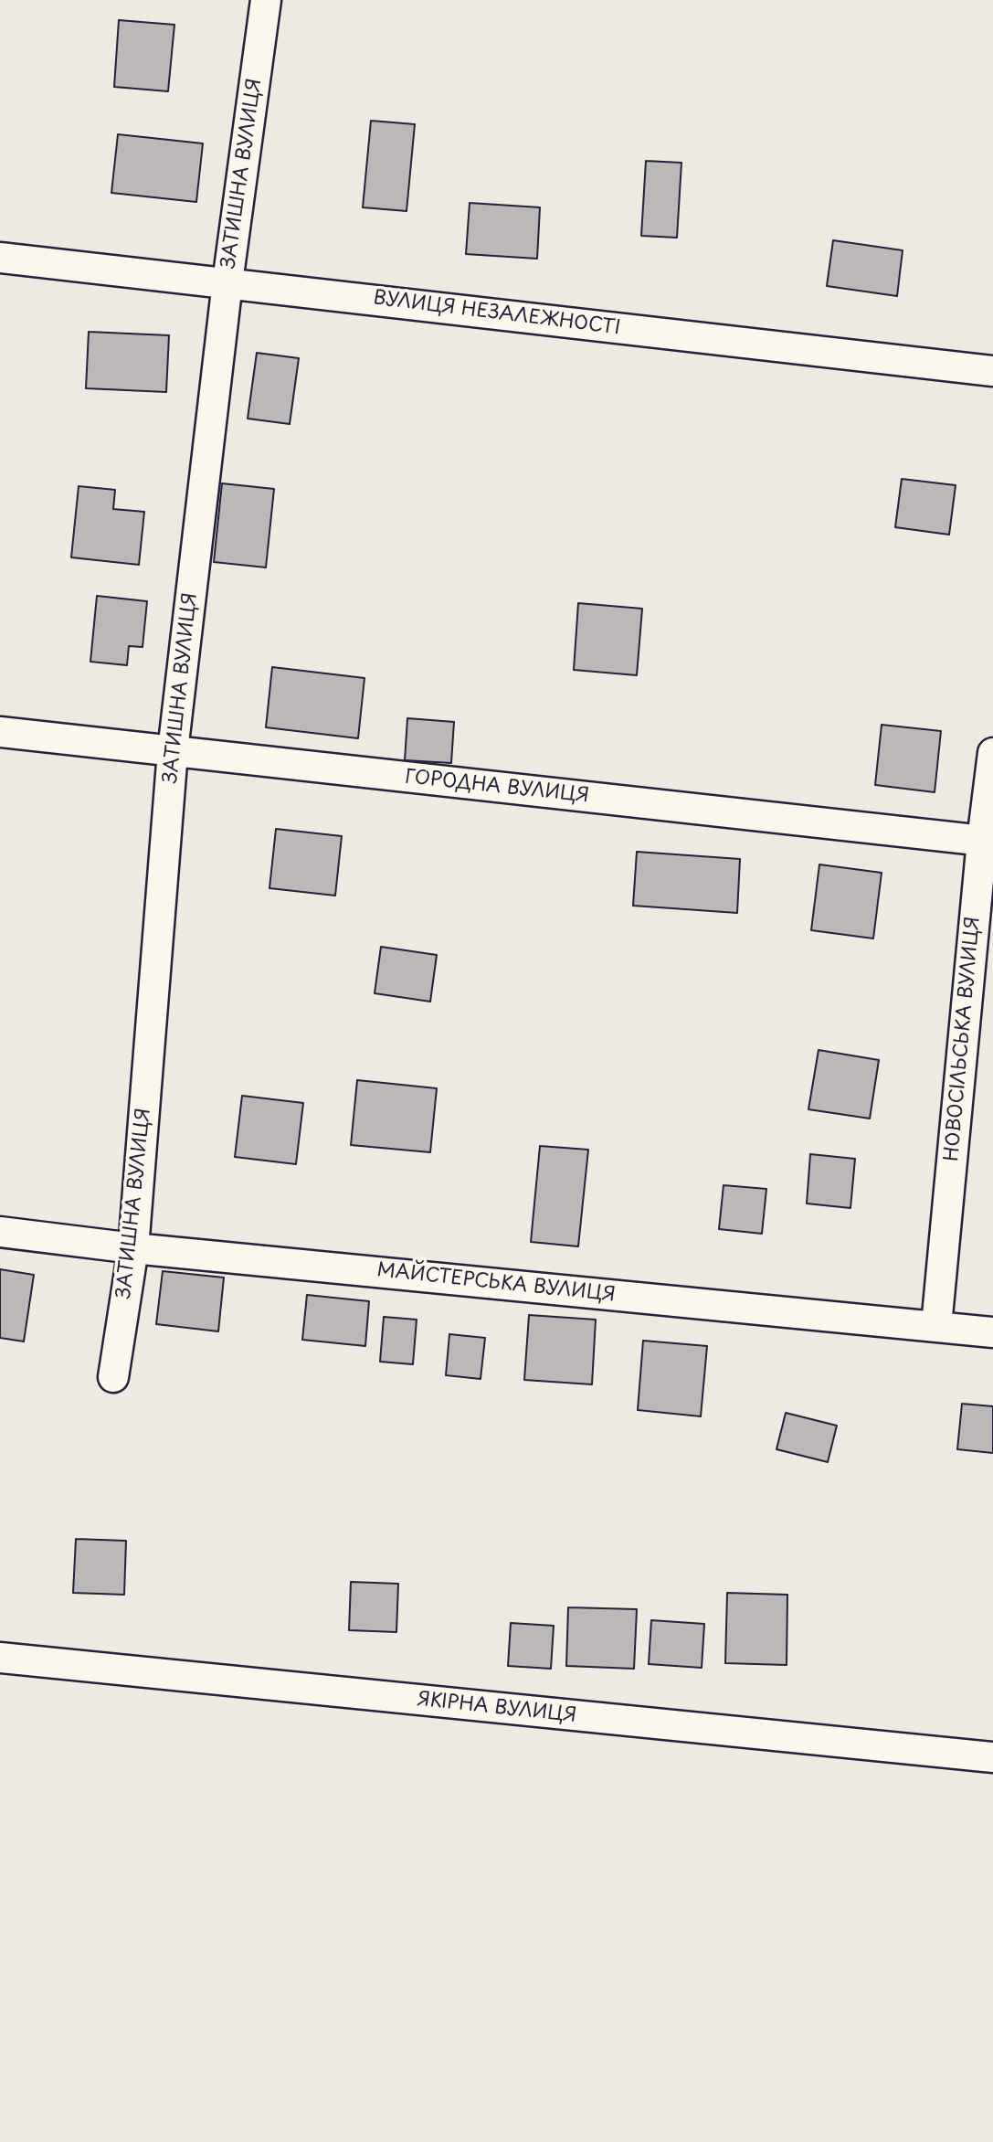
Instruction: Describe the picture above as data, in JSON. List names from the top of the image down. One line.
{"streets":{"street":["ЗАТИШНА ВУЛИЦЯ","ВУЛИЦЯ НЕЗАЛЕЖНОСТІ","ГОРОДНА ВУЛИЦЯ","НОВОСІЛЬСЬКА ВУЛИЦЯ","МАЙСТЕРСЬКА ВУЛИЦЯ","ЯКІРНА ВУЛИЦЯ"]},"crossings":[["ЗАТИШНА ВУЛИЦЯ","ВУЛИЦЯ НЕЗАЛЕЖНОСТІ"],["ЗАТИШНА ВУЛИЦЯ","ГОРОДНА ВУЛИЦЯ"],["ЗАТИШНА ВУЛИЦЯ","МАЙСТЕРСЬКА ВУЛИЦЯ"],["ГОРОДНА ВУЛИЦЯ","НОВОСІЛЬСЬКА ВУЛИЦЯ"],["НОВОСІЛЬСЬКА ВУЛИЦЯ","МАЙСТЕРСЬКА ВУЛИЦЯ"]]}
